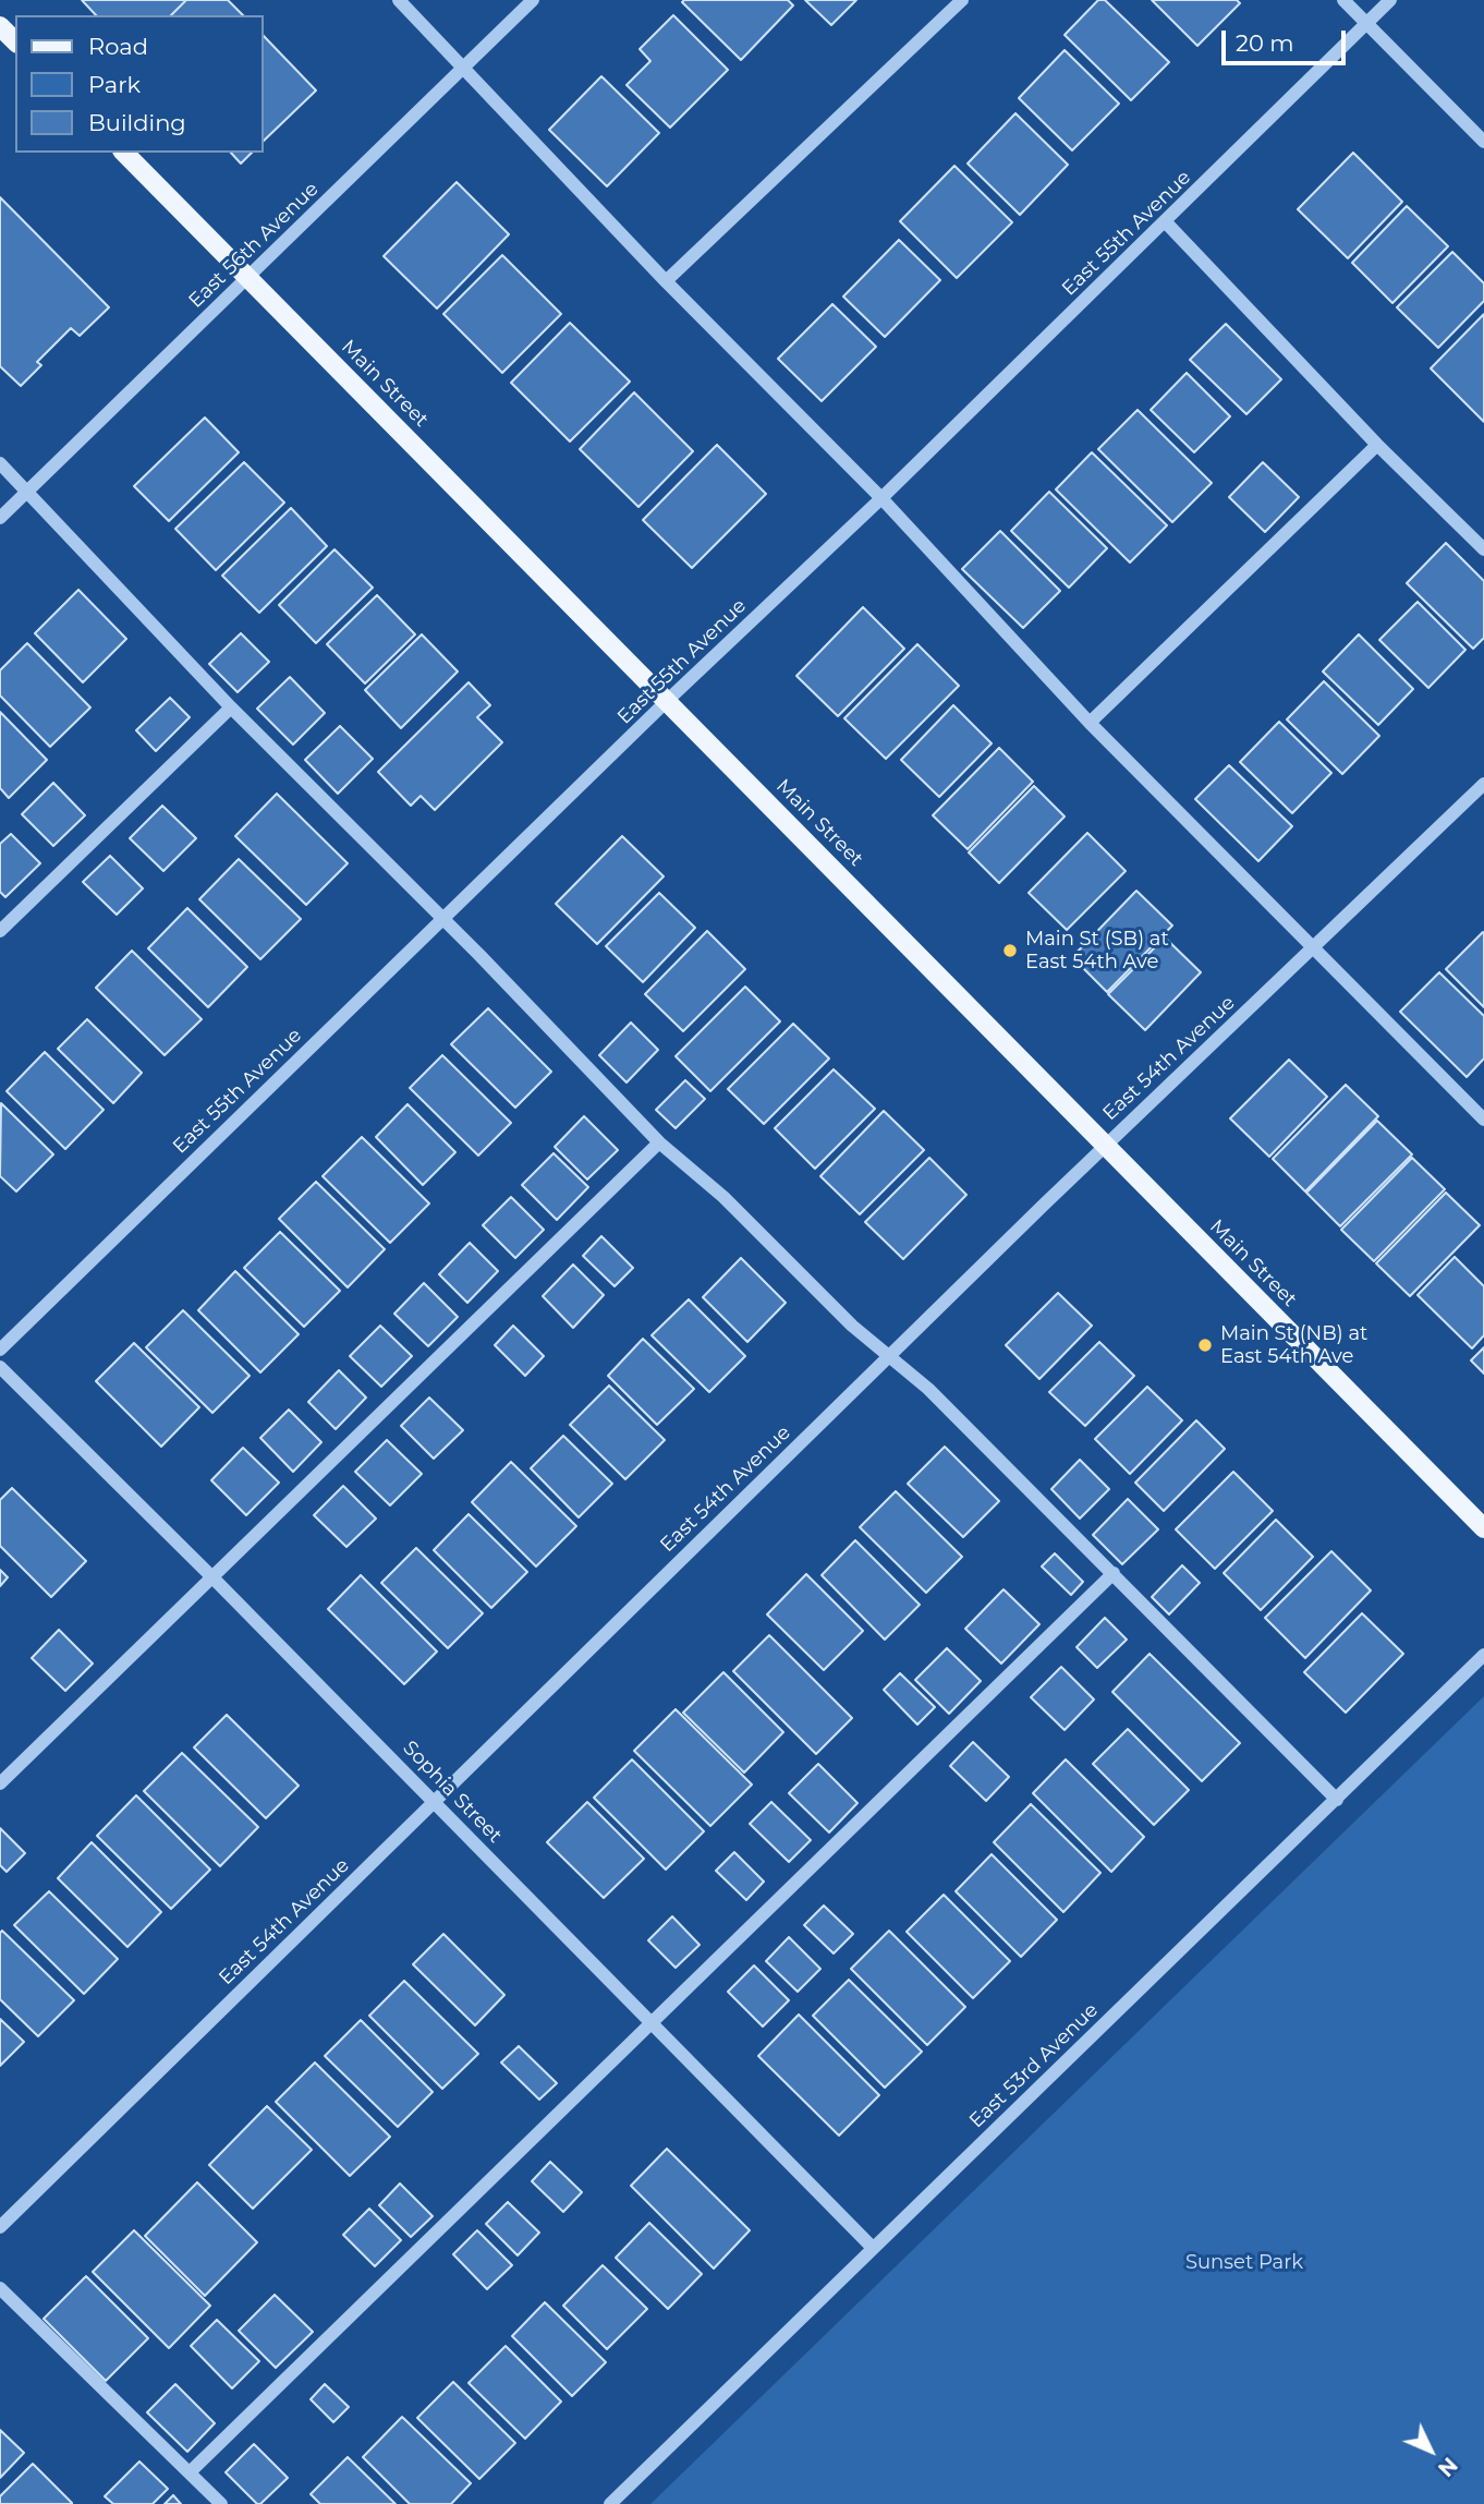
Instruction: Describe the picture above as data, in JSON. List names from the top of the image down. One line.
{"streets":{"main road":["Main Street"],"street":["East 55th Avenue","East 56th Avenue","East 54th Avenue","Sophia Street","East 53rd Avenue"]},"crossings":[["East 55th Avenue","Main Street"],["East 56th Avenue","Main Street"],["Main Street","East 54th Avenue"],["East 54th Avenue","Sophia Street"],["Sophia Street","East 53rd Avenue"]],"parks":["Sunset Park"],"places":["Main St (SB) at East 54th Ave","Main St (NB) at East 54th Ave"],"legend":["Road","Park","Building"],"scale_bar":"20 m","north":"bottom right"}
